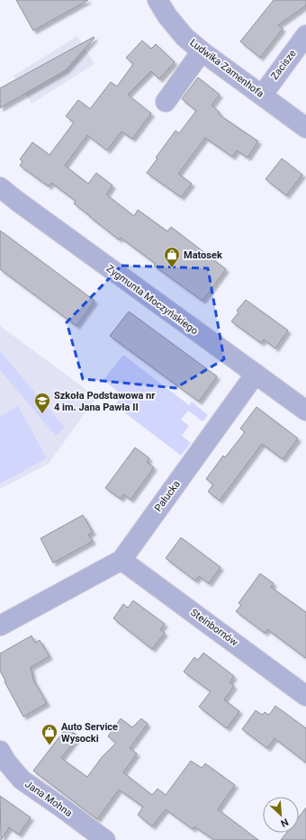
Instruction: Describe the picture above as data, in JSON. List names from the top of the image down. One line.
{"streets":{"street":["Zacisze","Ludwika Zamenhofa","Zygmunta Moczyńskiego","Pałucka","Steinbornów","Jana Mohna"]},"crossings":[["Zacisze","Ludwika Zamenhofa"],["Zygmunta Moczyńskiego","Pałucka"],["Pałucka","Steinbornów"]],"places":{"shop":["Matosek","Auto Service Wysocki"],"school or university":["Szkoła Podstawowa nr 4 im. Jana Pawła II"]},"north":"bottom right"}
